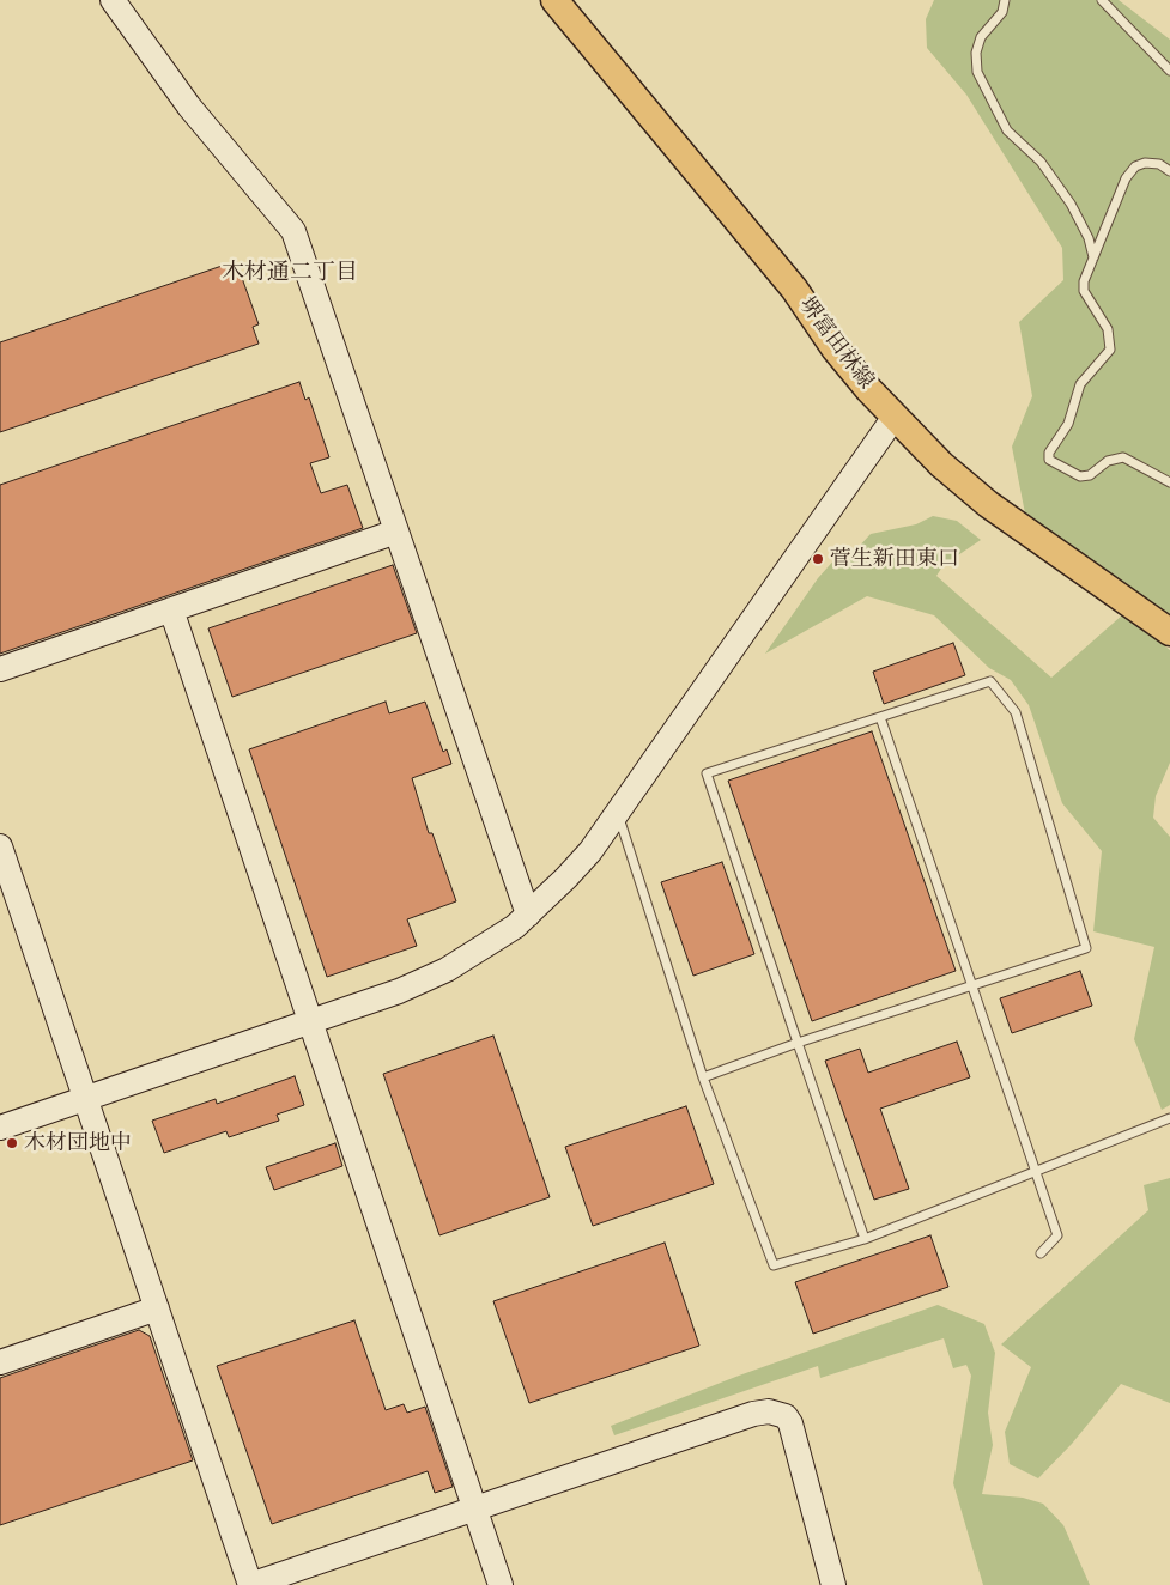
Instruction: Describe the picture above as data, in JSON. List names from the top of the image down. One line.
{"streets":{"main road":["堺富田林線"]},"districts":["木材通二丁目"],"places":["菅生新田東口","木材団地中"]}
